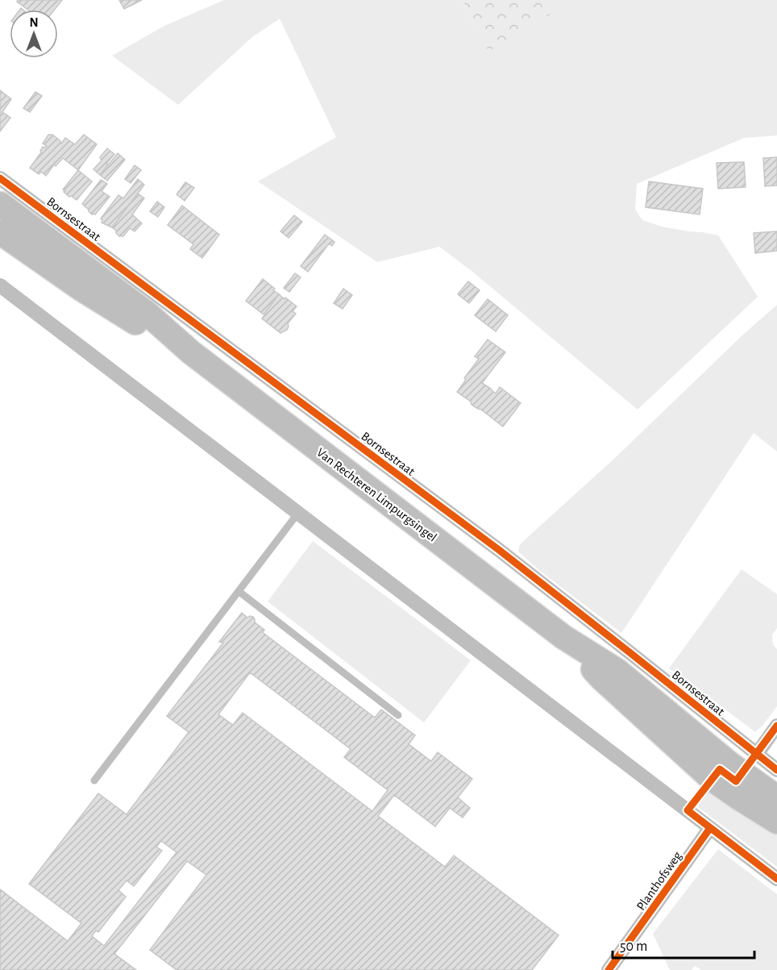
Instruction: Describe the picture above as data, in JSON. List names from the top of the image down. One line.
{"streets":{"main road":["Van Rechteren Limpurgsingel"],"street":["Bornsestraat","Planthofsweg"]},"scale_bar":"50 m","north":"top"}
